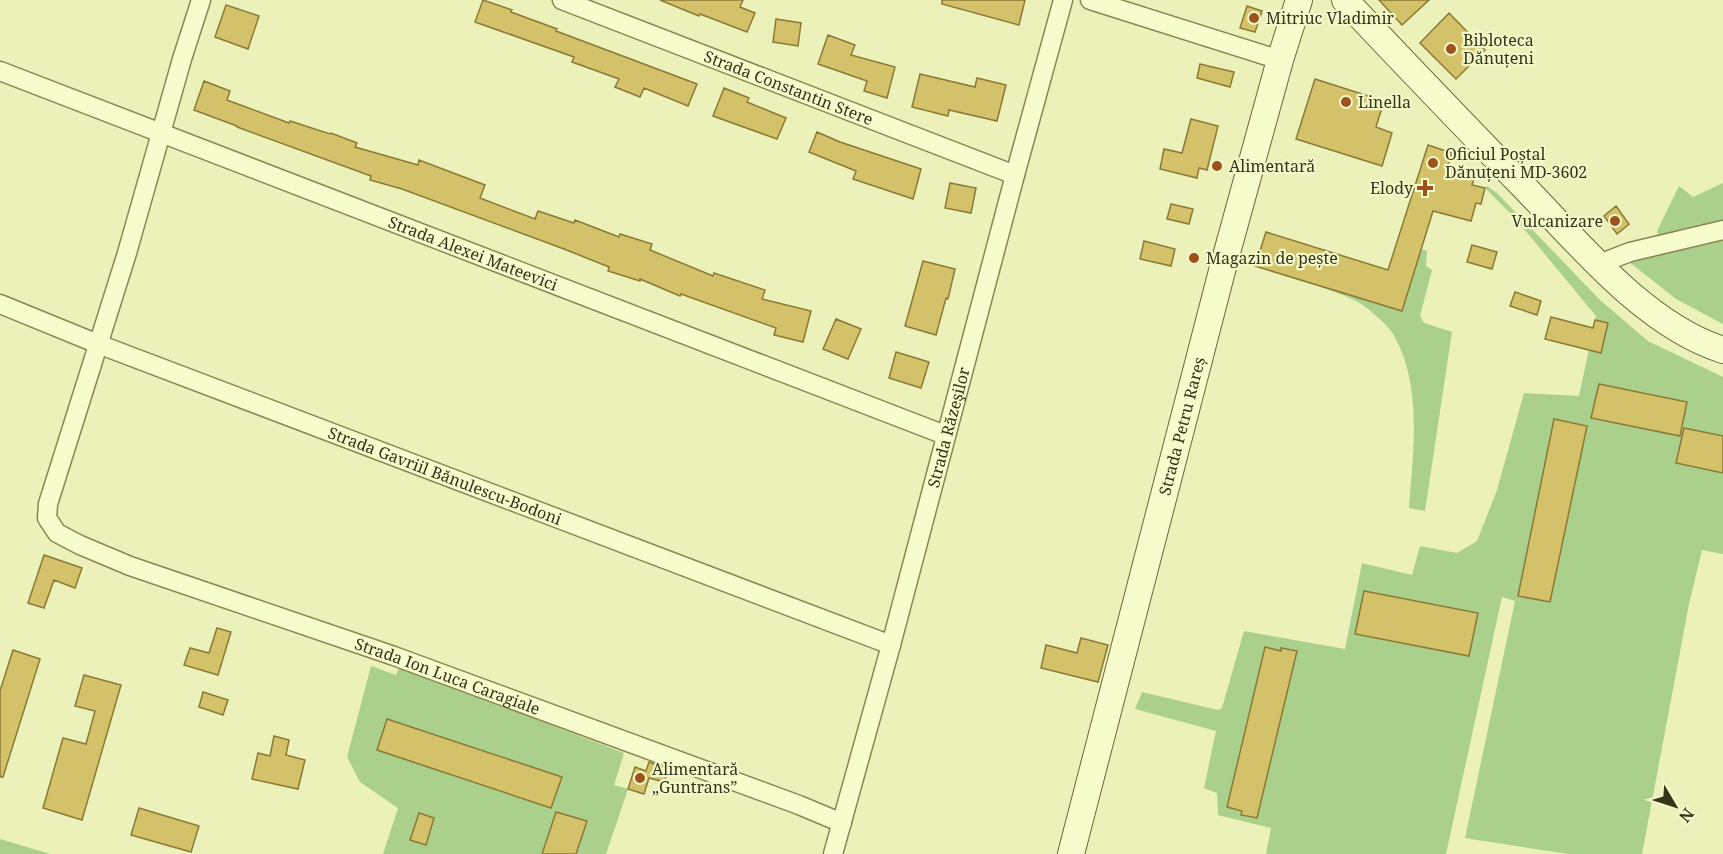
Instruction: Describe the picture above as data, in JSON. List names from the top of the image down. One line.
{"streets":{"main road":["Strada Petru Rareș"],"street":["Strada Constantin Stere","Strada Alexei Mateevici","Strada Răzeşilor","Strada Gavriil Bănulescu-Bodoni","Strada Ion Luca Caragiale"]},"crossings":[["Strada Constantin Stere","Strada Răzeşilor"],["Strada Alexei Mateevici","Strada Răzeşilor"],["Strada Răzeşilor","Strada Gavriil Bănulescu-Bodoni"],["Strada Răzeşilor","Strada Ion Luca Caragiale"],["Strada Gavriil Bănulescu-Bodoni","Strada Ion Luca Caragiale"]],"places":{"other":["Mitriuc Vladimir","Bibloteca Dănuțeni","Linella","Oficiul Poștal Dănuțeni MD-3602","Alimentară","Vulcanizare","Magazin de pește","Alimentară „Guntrans”"],"health":["Elody"]},"north":"bottom right"}
